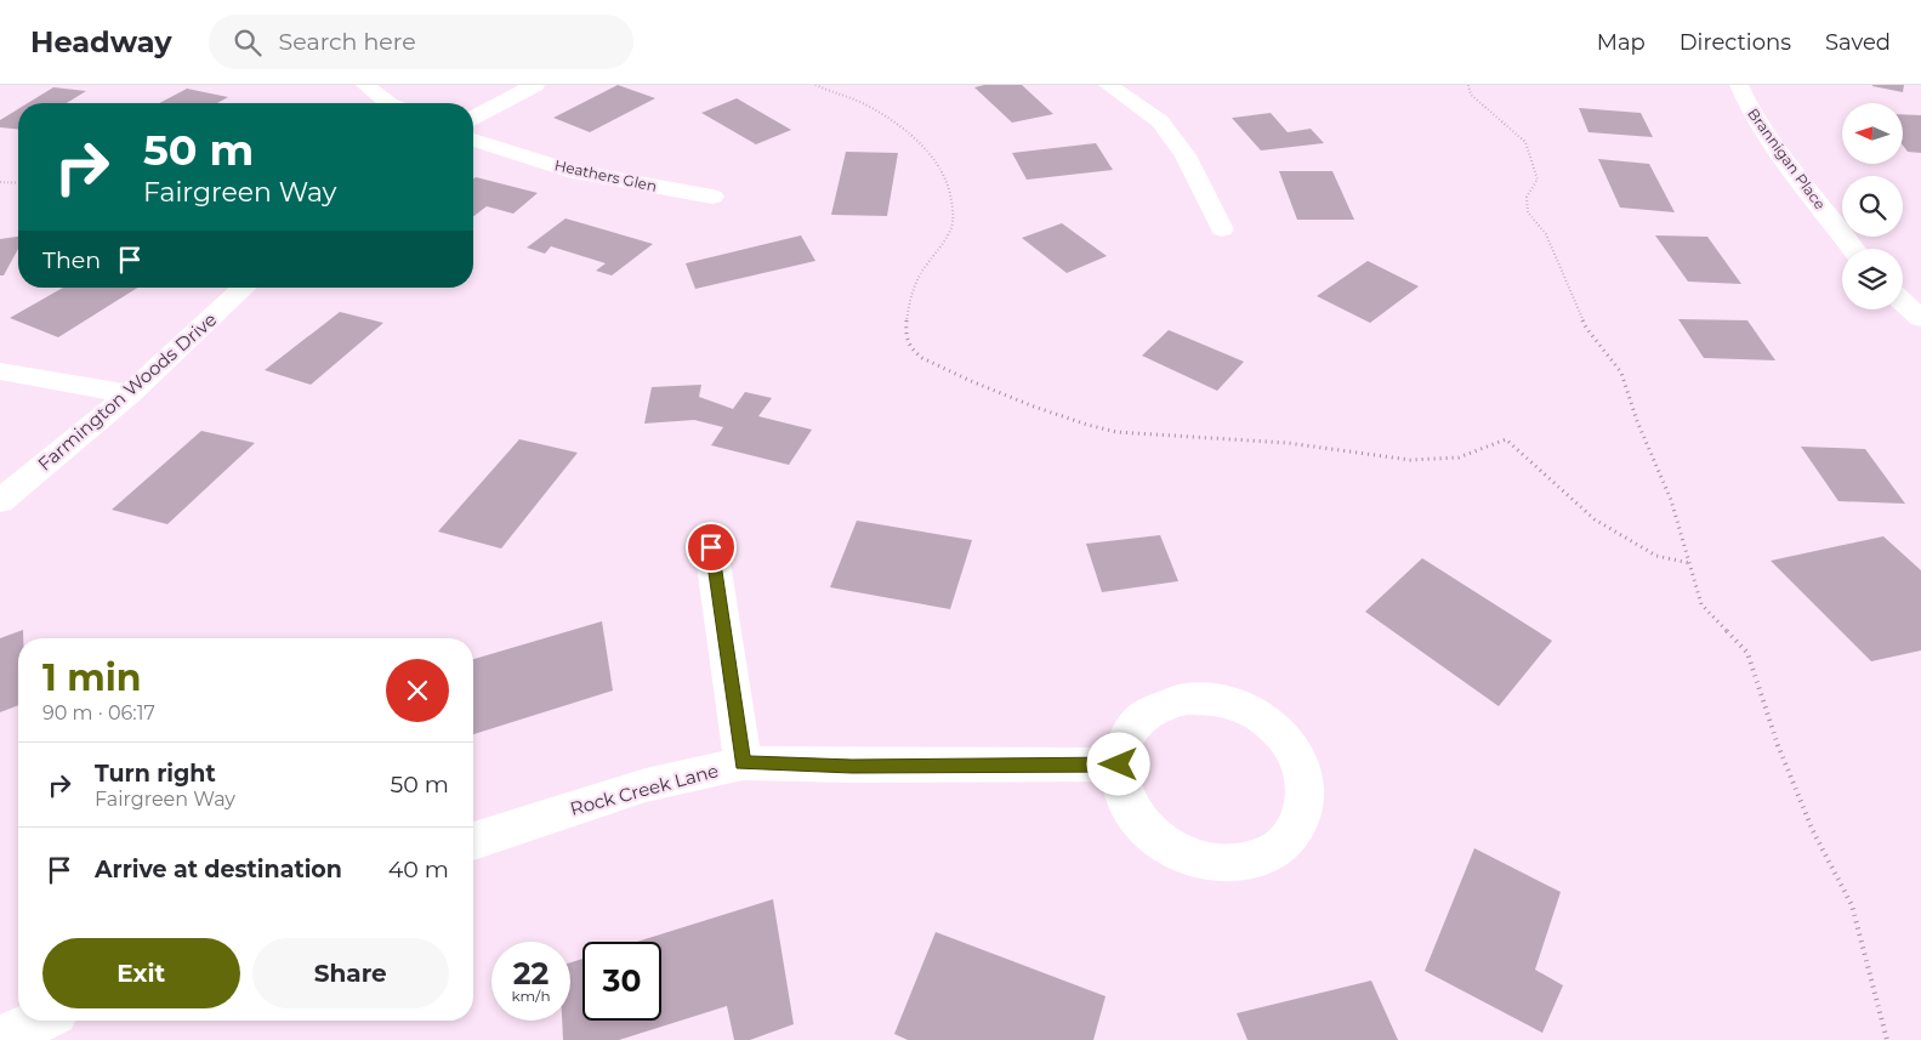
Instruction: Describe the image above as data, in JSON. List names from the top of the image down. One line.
{"streets":{"street":["Brannigan Place","Heathers Glen","Farmington Woods Drive","Rock Creek Lane"]},"north":"left","page":{"header":"Headway","search":"Search here","nav":["Map","Directions","Saved"],"turn":["50 m","Fairgreen Way"],"then":"Then","heading":["1 min","90 m · 06:17"],"list":[{"name":"Turn right","note":"Fairgreen Way","value":"50 m"},{"name":"Arrive at destination","value":"40 m"}],"buttons":["Exit","Share"],"speed":"22 km/h","limit":"30"}}
